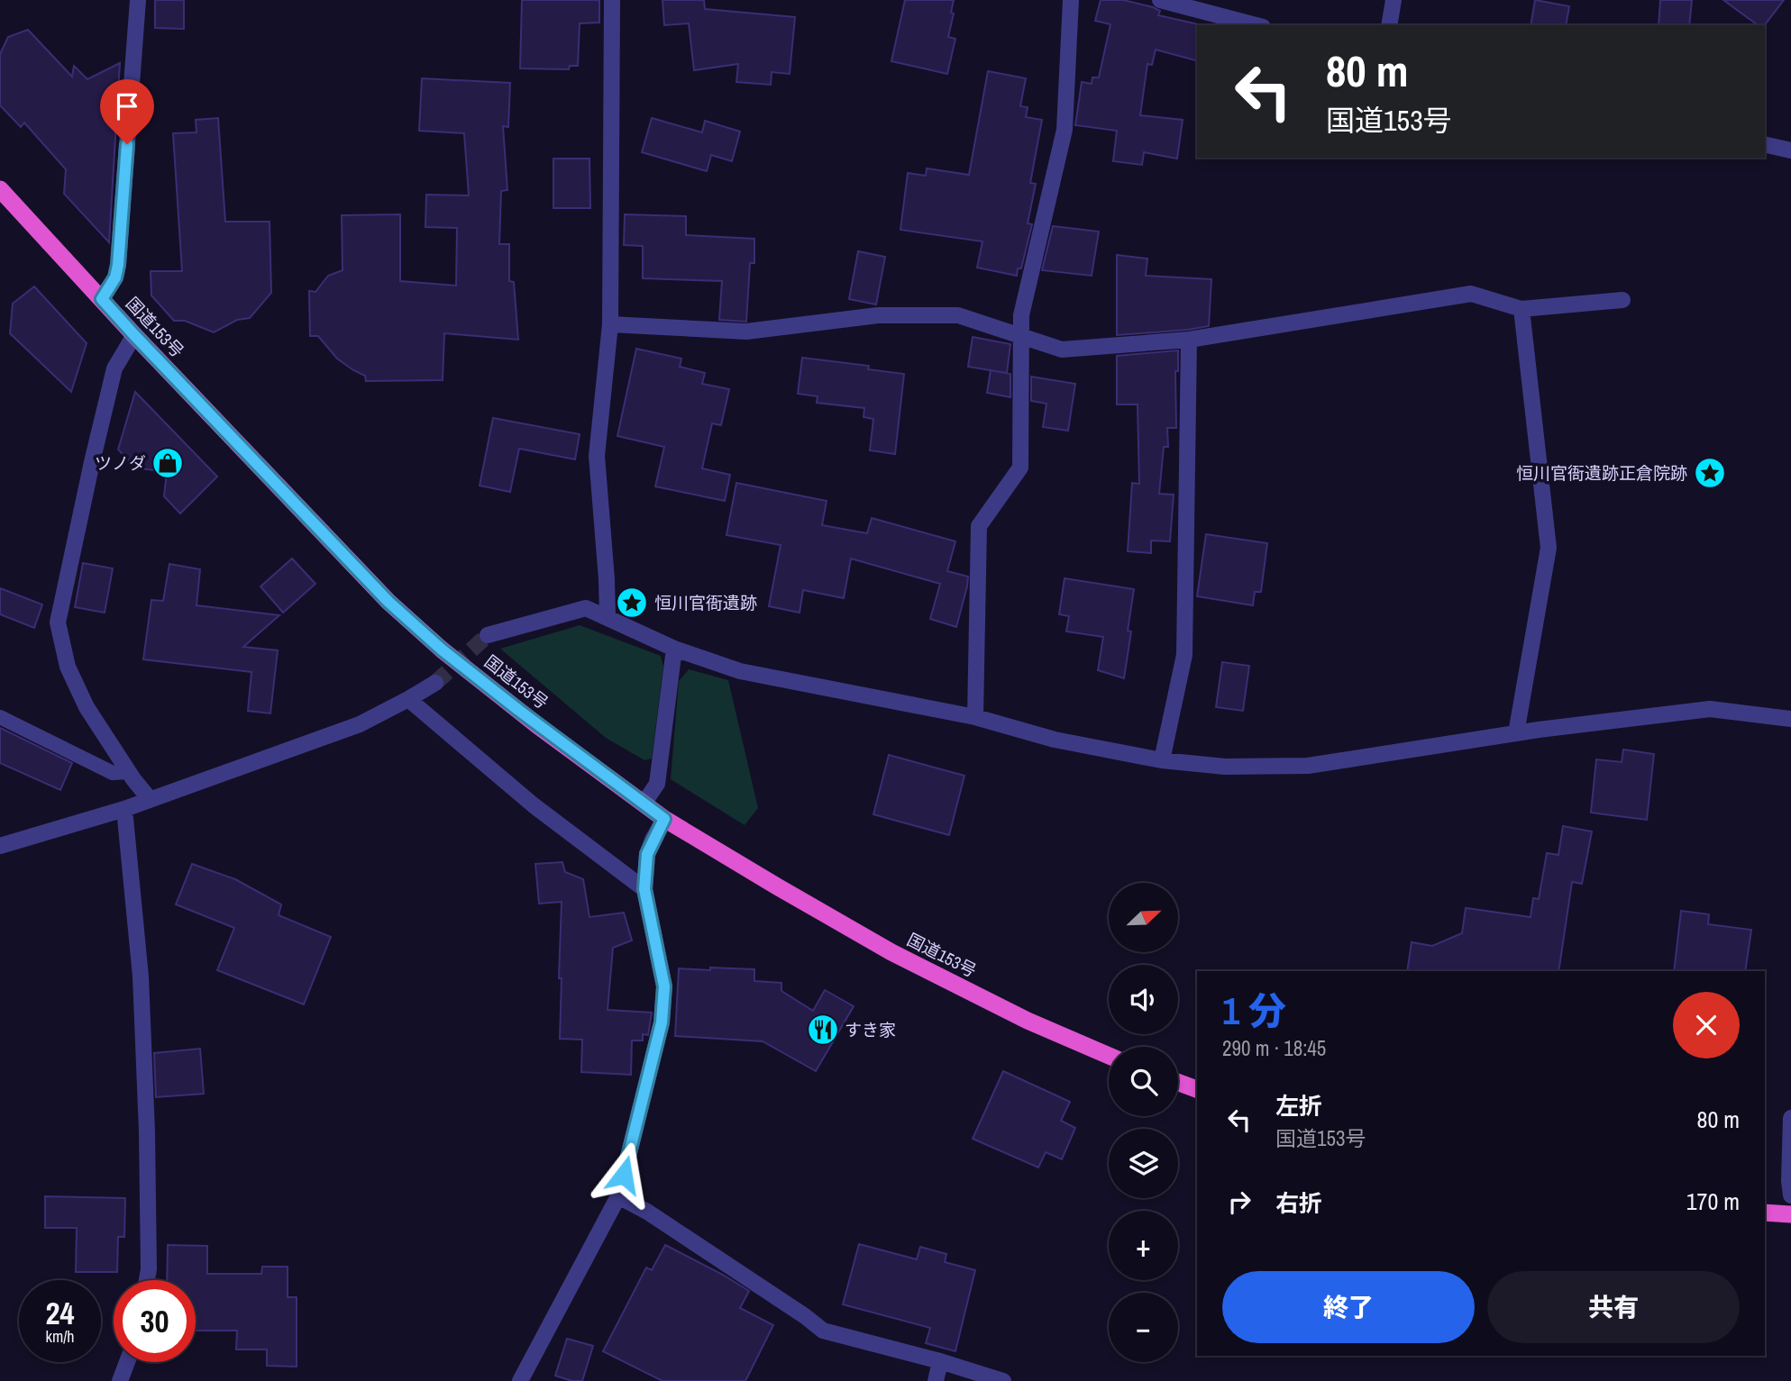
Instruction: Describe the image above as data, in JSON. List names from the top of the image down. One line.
{"streets":{"highway":["国道153号"]},"places":{"shop":["ツノダ"],"place":["恒川官衙遺跡正倉院跡","恒川官衙遺跡"],"restaurant":["すき家"]},"north":"top right","page":{"turn":["80 m","国道153号"],"map_buttons":["+","−"],"heading":["1 分","290 m · 18:45"],"list":[{"name":"左折","note":"国道153号","value":"80 m"},{"name":"右折","value":"170 m"}],"buttons":["終了","共有"],"speed":"24 km/h","limit":"30"}}
